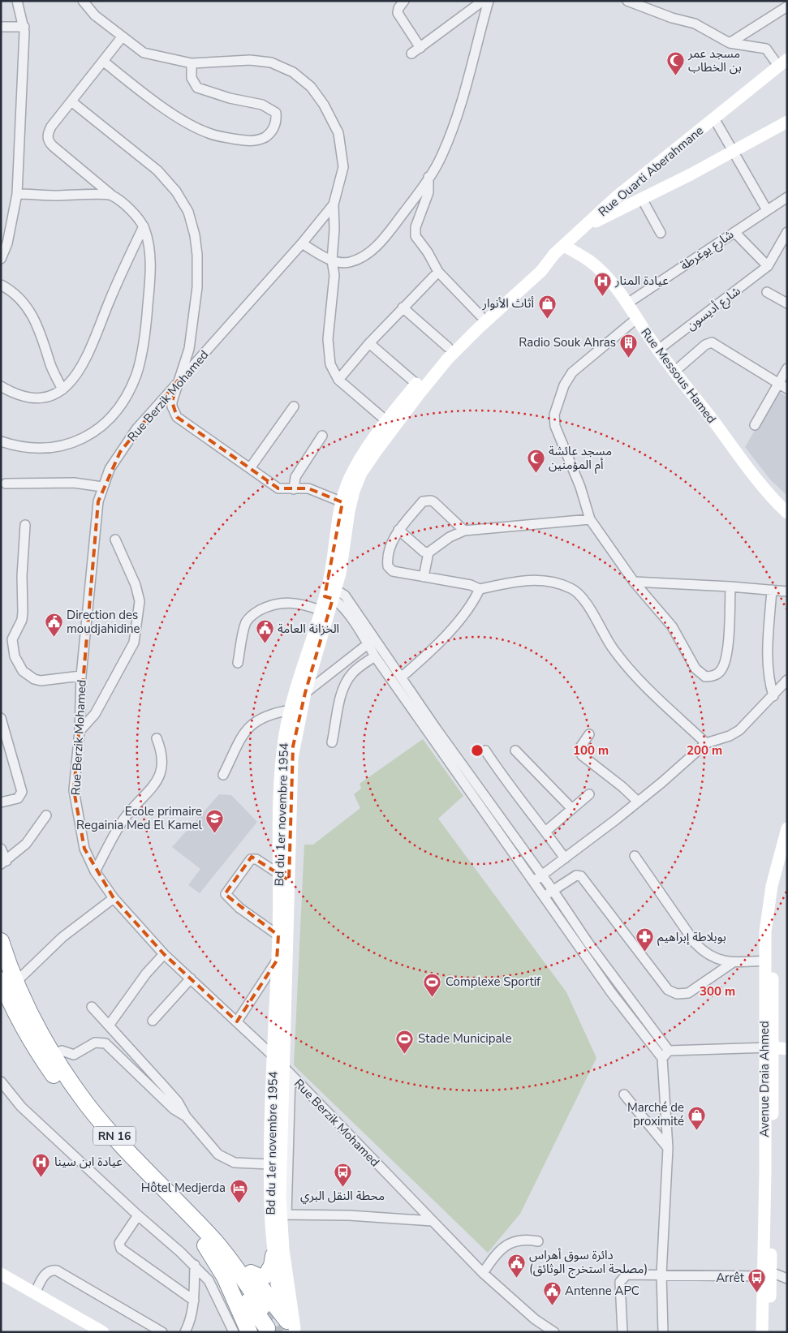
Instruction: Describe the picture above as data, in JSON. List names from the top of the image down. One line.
{"streets":{"highway":["RN 16"],"street":["Rue Ouarti Aberahmane","شارع يوغرطة","شارع أديسون","Rue Messous Hamed","Rue Berzik Mohamed","Bd du 1er novembre 1954","Avenue Draia Ahmed"]},"crossings":[["شارع يوغرطة","Rue Messous Hamed"],["شارع أديسون","Rue Messous Hamed"],["Rue Messous Hamed","Bd du 1er novembre 1954"],["Rue Berzik Mohamed","Bd du 1er novembre 1954"],["Bd du 1er novembre 1954","RN 16"]],"places":{"mosque":["مسجد عمر بن الخطاب","مسجد عائشة أم المؤمنين"],"hospital":["عيادة المنار","عيادة ابن سينا"],"shop":["أثاث الأنوار","Marché de proximité"],"building":["Radio Souk Ahras"],"public building":["Direction des moudjahidine","الخزانة العامة","دائرة سوق أهراس (مصلحة استخرج الوثائق)","Antenne APC"],"school or university":["Ecole primaire Regainia Med El Kamel"],"pharmacy":["بوبلاطة إبراهيم"],"sports":["Complexe Sportif","Stade Municipale"],"bus stop":["محطة النقل البري","Arrêt"],"hotel":["Hôtel Medjerda"]},"rings":["100 m","200 m","300 m"]}
